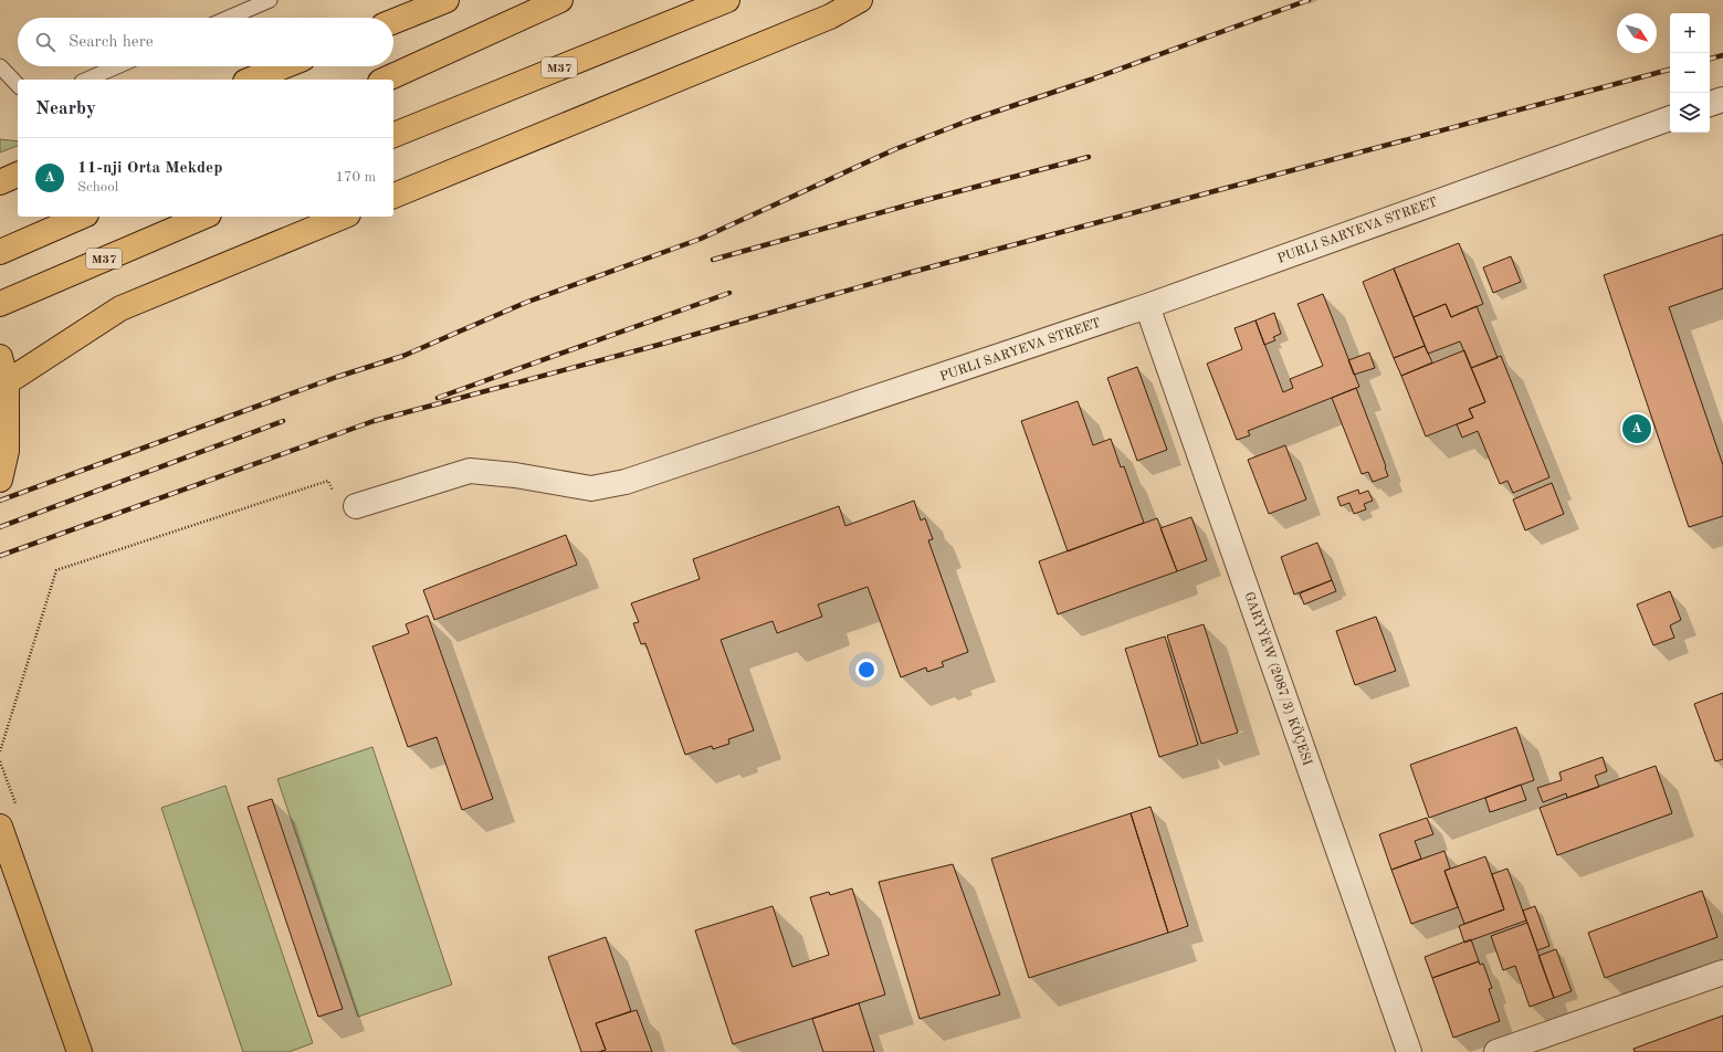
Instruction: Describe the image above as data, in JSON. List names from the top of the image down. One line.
{"streets":{"highway":["M37"],"street":["PURLI SARYEVA STREET","GARYÝEW (2087/3) KÖÇESI"]},"crossings":[["PURLI SARYEVA STREET","GARYÝEW (2087/3) KÖÇESI"]],"north":"bottom right","page":{"map_buttons":["+","−"],"search":"Search here","heading":"Nearby","list":[{"mark":"A","name":"11-nji Orta Mekdep","note":"School","value":"170 m"}],"pins":"A"}}
